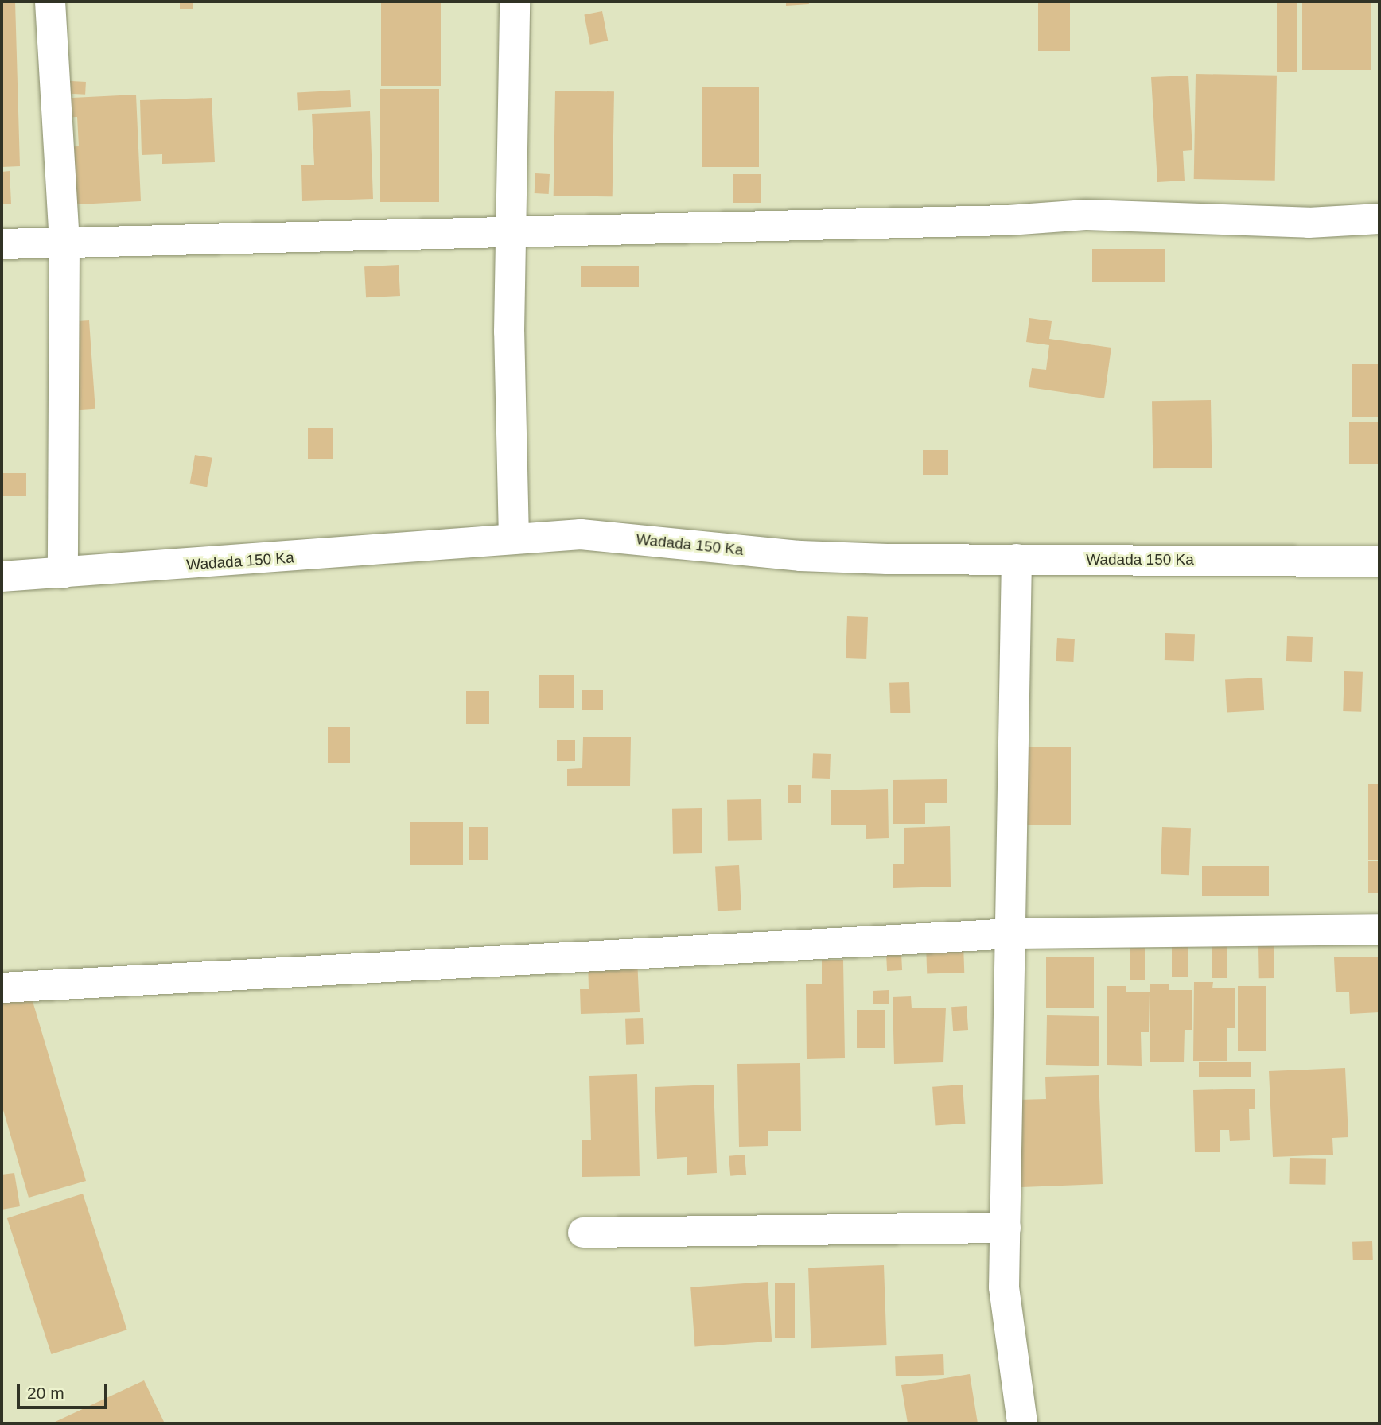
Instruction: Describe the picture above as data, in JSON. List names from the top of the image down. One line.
{"streets":{"street":["Wadada 150 Ka"]},"scale_bar":"20 m"}
